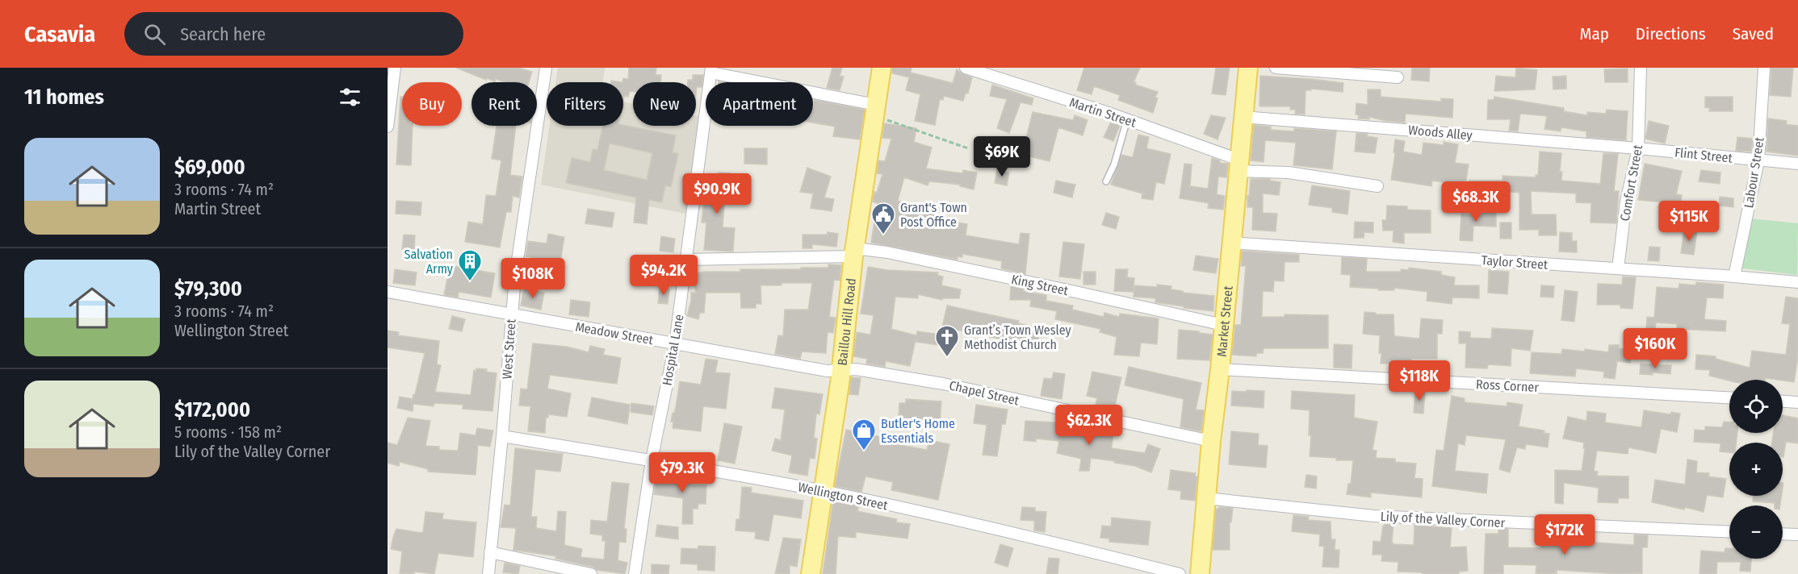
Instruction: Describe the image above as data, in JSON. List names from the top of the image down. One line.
{"streets":{"main road":["Baillou Hill Road","Market Street"],"street":["Martin Street","Woods Alley","Flint Street","Labour Street","Comfort Street","Taylor Street","King Street","Meadow Street","West Street","Hospital Lane","Ross Corner","Chapel Street","Wellington Street","Lily of the Valley Corner"]},"crossings":[["Martin Street","Market Street"],["Woods Alley","Flint Street"],["Woods Alley","Comfort Street"],["Woods Alley","Market Street"],["Flint Street","Labour Street"],["Flint Street","Comfort Street"],["Labour Street","Taylor Street"],["Comfort Street","Taylor Street"],["Taylor Street","Market Street"],["King Street","Baillou Hill Road"],["King Street","Market Street"],["King Street","Hospital Lane"],["Baillou Hill Road","Meadow Street"],["Baillou Hill Road","Chapel Street"],["Baillou Hill Road","Wellington Street"],["Market Street","Ross Corner"],["Market Street","Chapel Street"],["Market Street","Lily of the Valley Corner"],["Meadow Street","West Street"],["Meadow Street","Hospital Lane"],["Meadow Street","Chapel Street"],["West Street","Wellington Street"],["Hospital Lane","Wellington Street"]],"places":{"public building":["Grant's Town Post Office"],"building":["Salvation Army"],"church":["Grant’s Town Wesley Methodist Church"],"shop":["Butler's Home Essentials"]},"page":{"header":"Casavia","search":"Search here","nav":["Map","Directions","Saved"],"heading":"11 homes","chip":["Buy","Rent","Filters","New","Apartment"],"list":[{"name":"$69,000","note":"3 rooms · 74 m² · Martin Street"},{"name":"$79,300","note":"3 rooms · 74 m² · Wellington Street"},{"name":"$172,000","note":"5 rooms · 158 m² · Lily of the Valley Corner"}],"price":["$69K","$90.9K","$68.3K","$115K","$94.2K","$108K","$160K","$118K","$62.3K","$79.3K","$172K"],"map_buttons":["+","−"]}}
